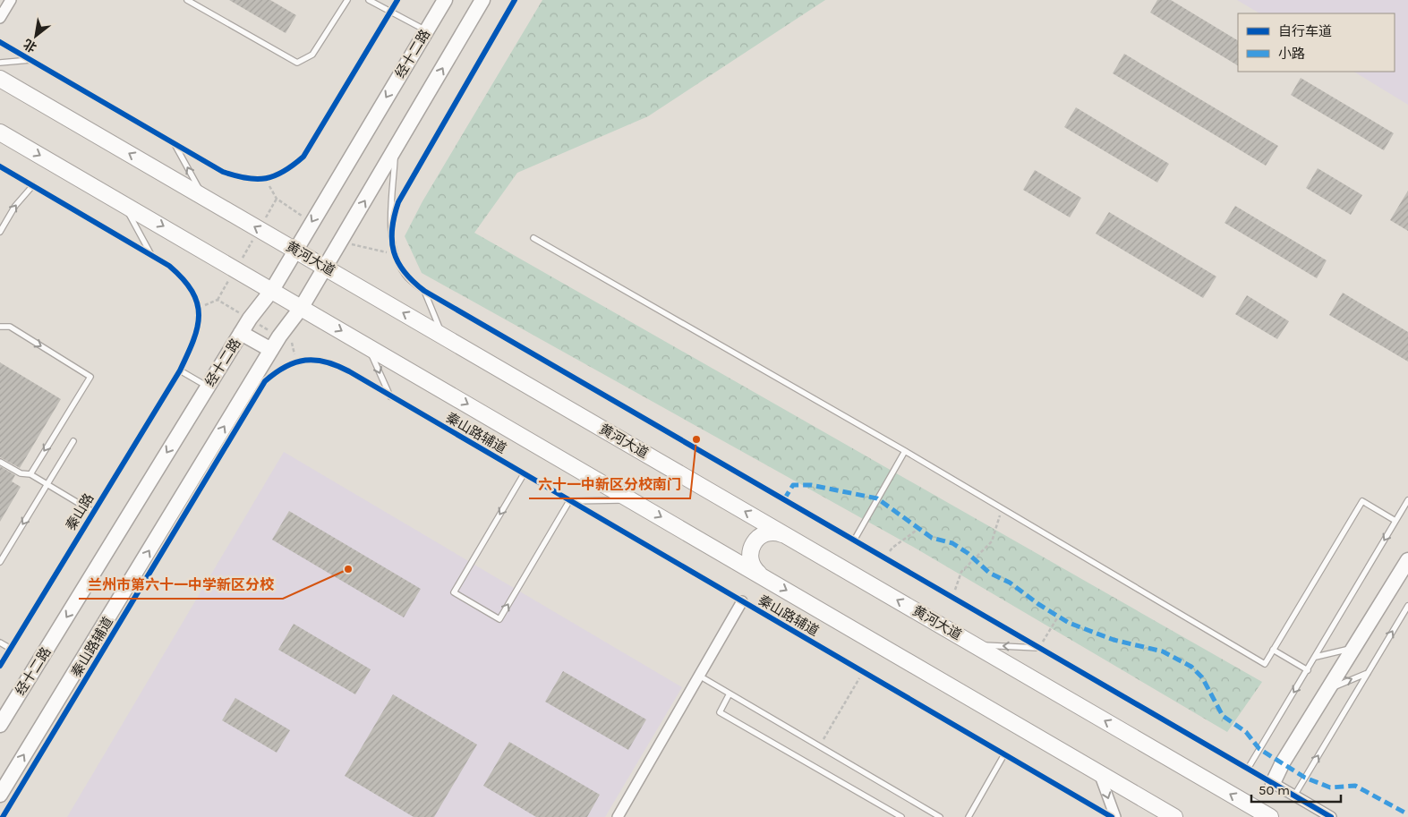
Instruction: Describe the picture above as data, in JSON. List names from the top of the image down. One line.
{"streets":{"main road":["黄河大道"],"street":["经十二路"],"lane":["秦山路辅道","秦山路"]},"crossings":[["经十二路","黄河大道"]],"places":["六十一中新区分校南门","兰州市第六十一中学新区分校"],"legend":["自行车道","小路"],"scale_bar":"50 m","north":"bottom left"}
